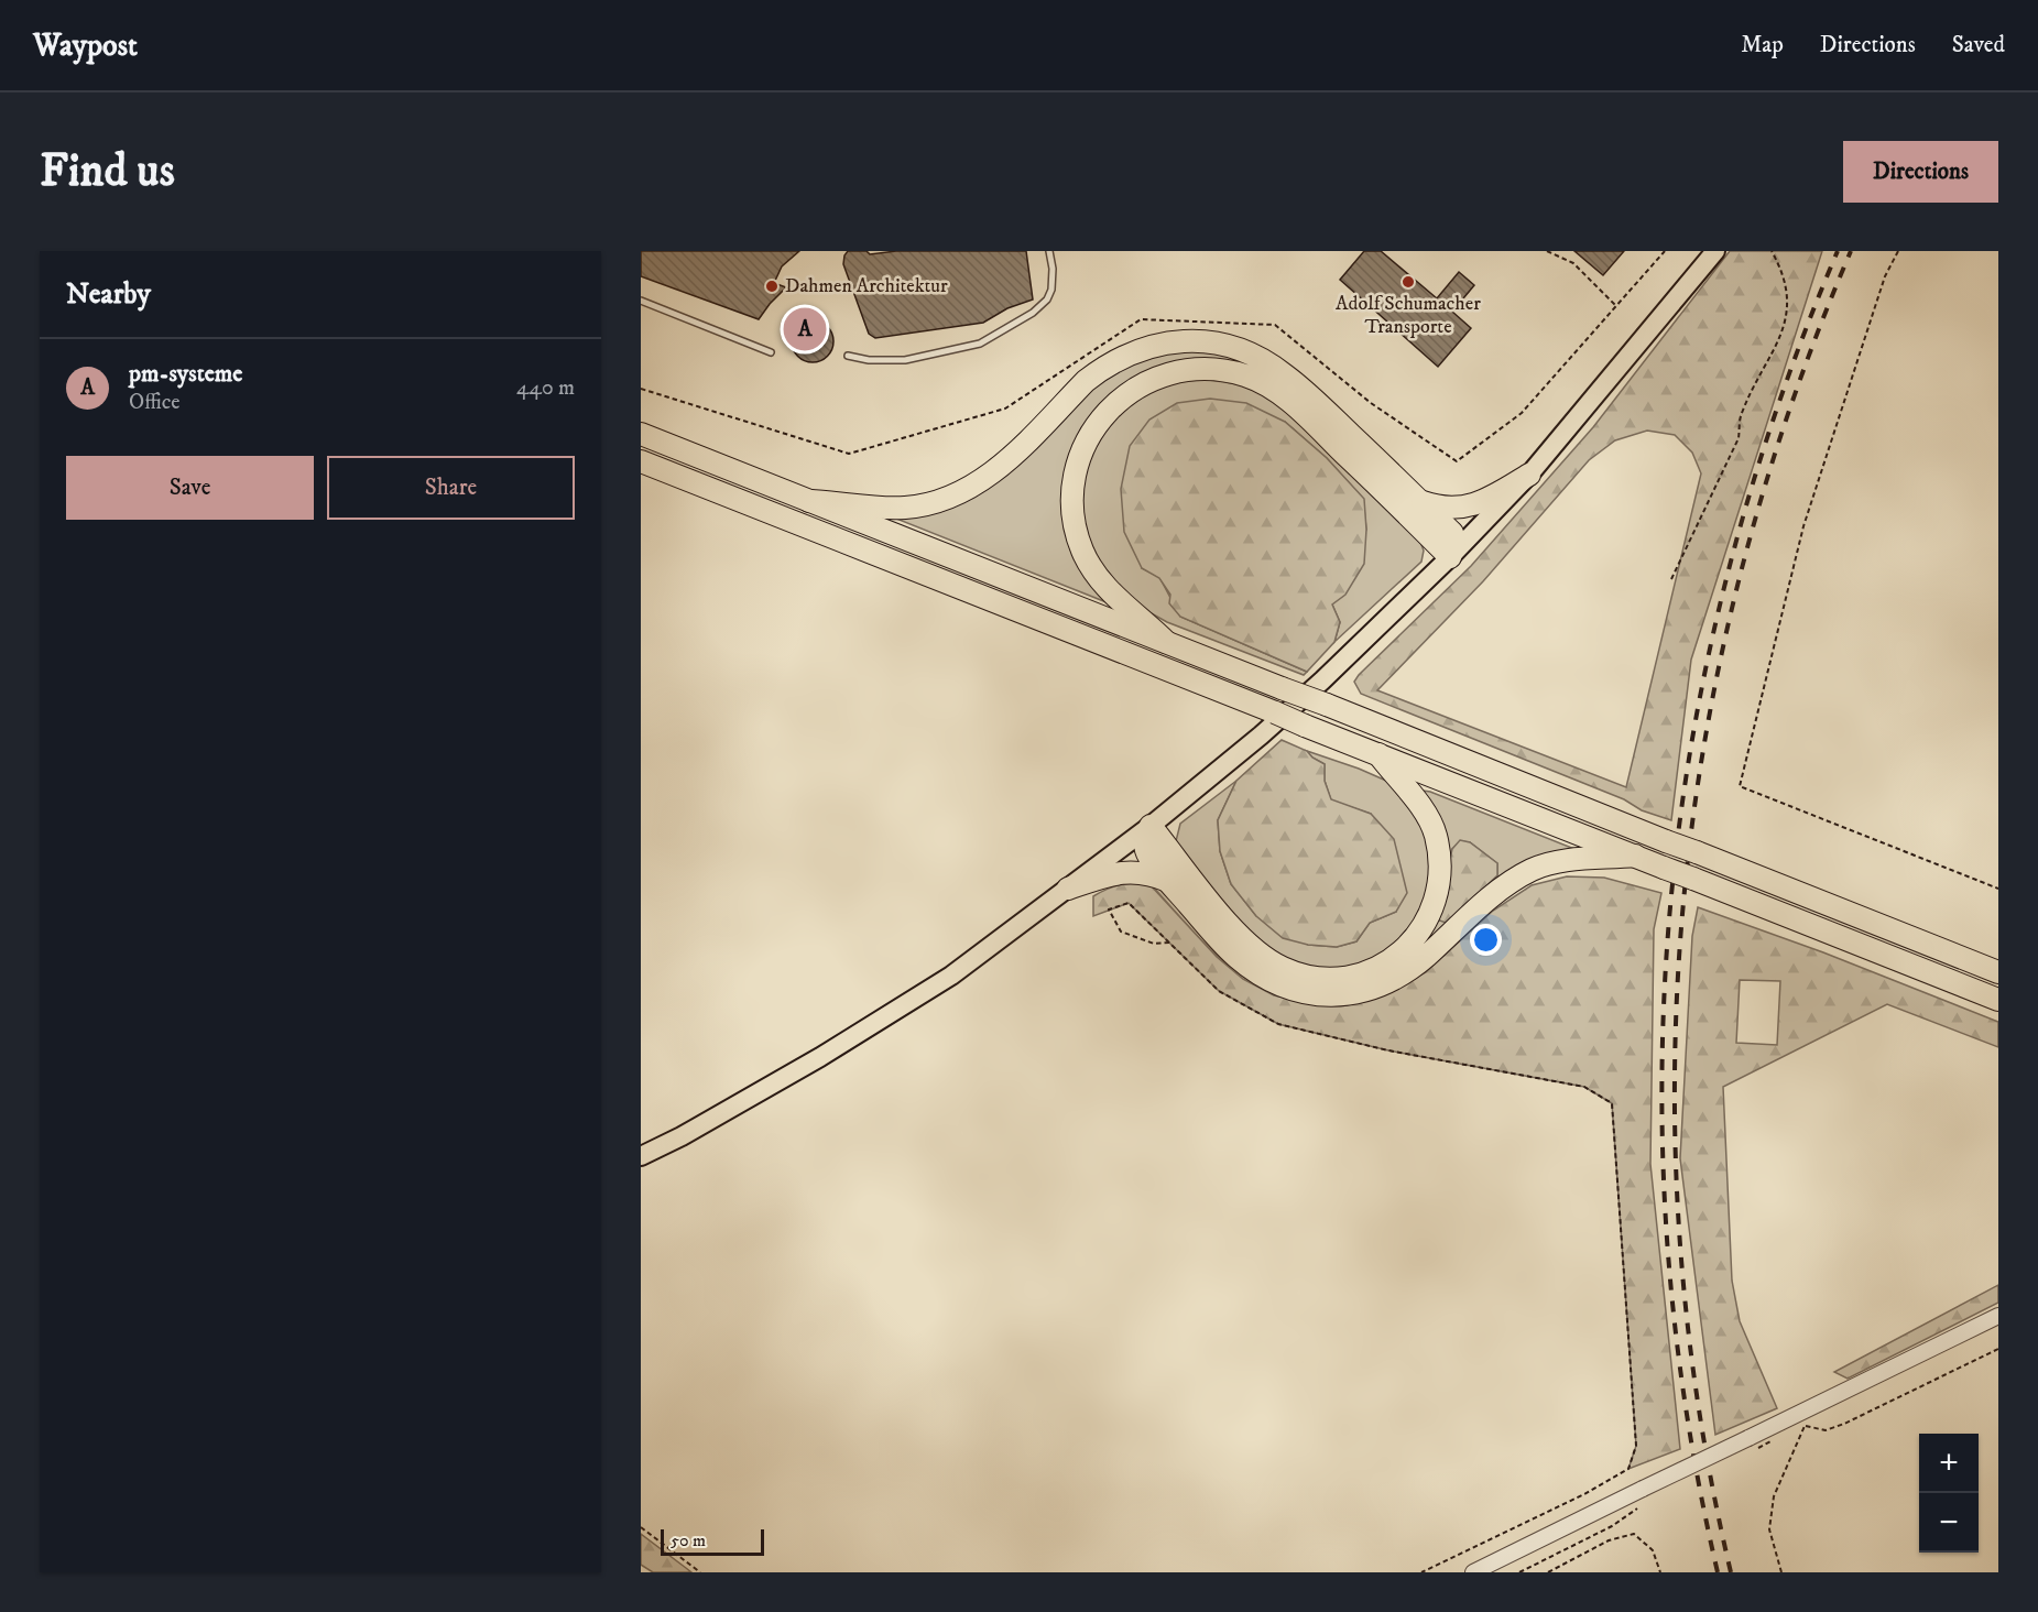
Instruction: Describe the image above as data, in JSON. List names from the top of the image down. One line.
{"places":["Adolf Schumacher Transporte","Dahmen Architektur"],"scale_bar":"50 m","page":{"header":"Waypost","nav":["Map","Directions","Saved"],"buttons":["Directions",["Save","Share"]],"title":"Find us","heading":"Nearby","pins":"A","list":[{"mark":"A","name":"pm-systeme","note":"Office","value":"440 m"}],"map_buttons":["+","−"],"scale":"50 m"}}
